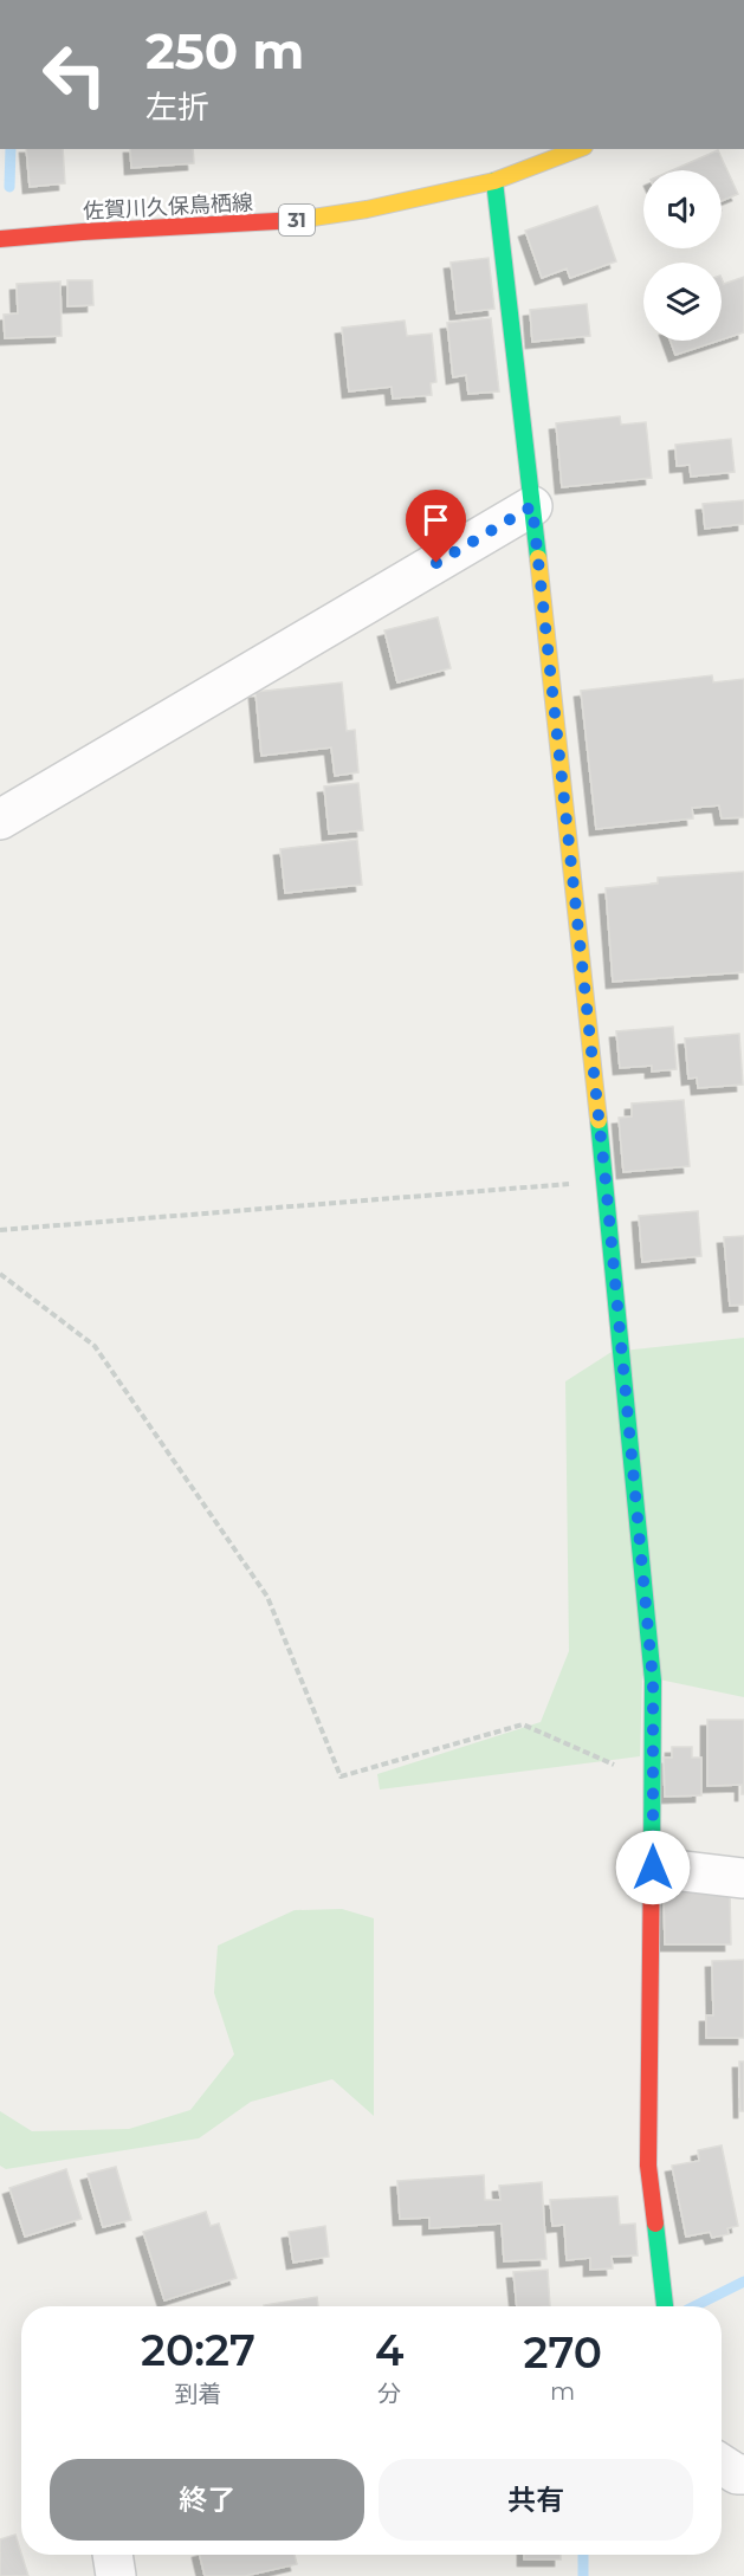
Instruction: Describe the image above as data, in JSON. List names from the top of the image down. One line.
{"streets":{"street":["佐賀川久保鳥栖線","31"]},"page":{"turn":["250 m","左折"],"eta":["20:27","到着","4","分","270","m"],"buttons":["終了","共有"]}}
